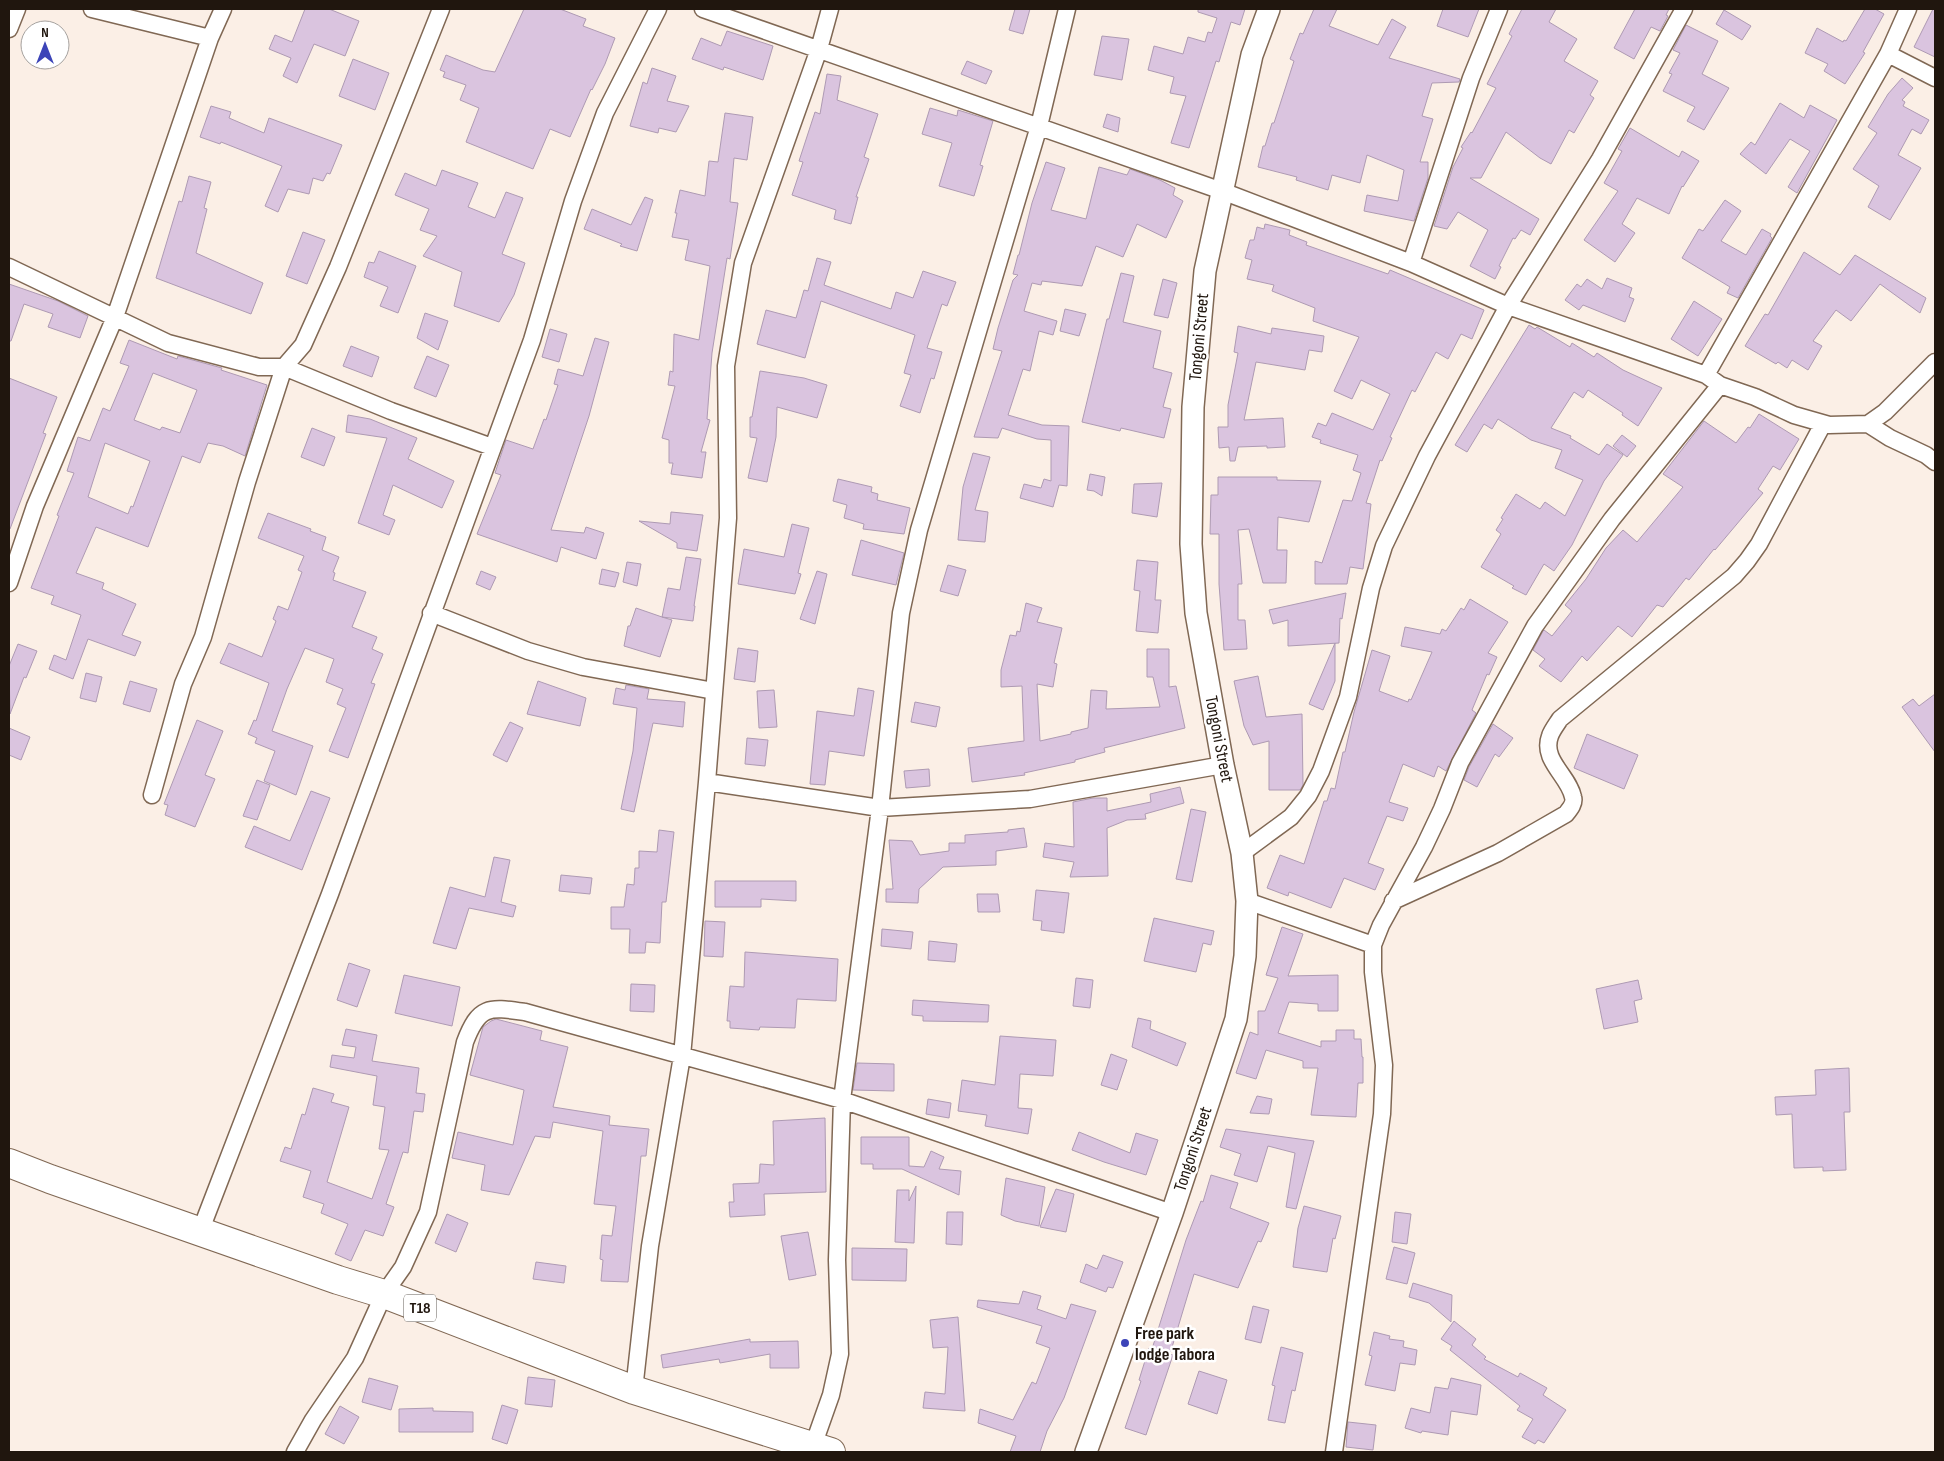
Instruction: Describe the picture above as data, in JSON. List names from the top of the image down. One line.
{"streets":{"highway":["T18"],"street":["Tongoni Street"]},"places":["Free park lodge Tabora"],"north":"top"}
